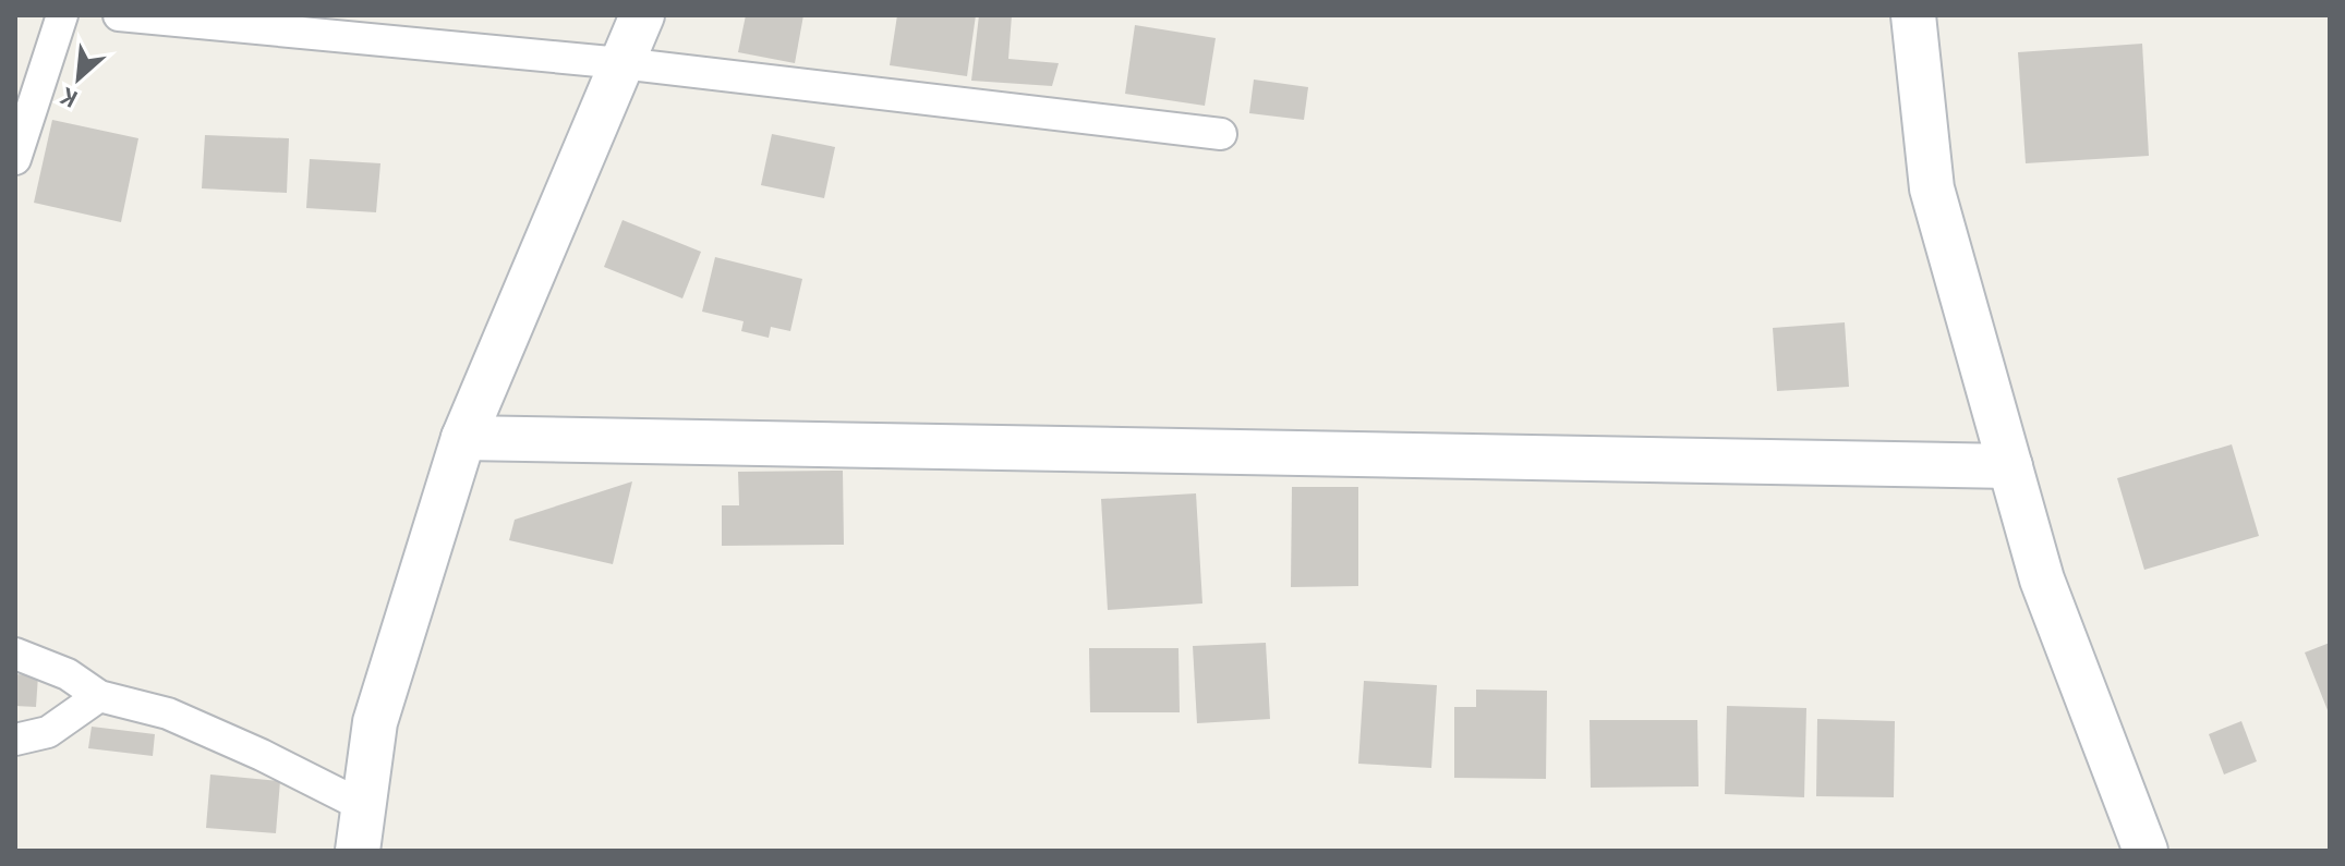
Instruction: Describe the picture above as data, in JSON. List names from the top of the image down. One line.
{"north":"bottom left"}
